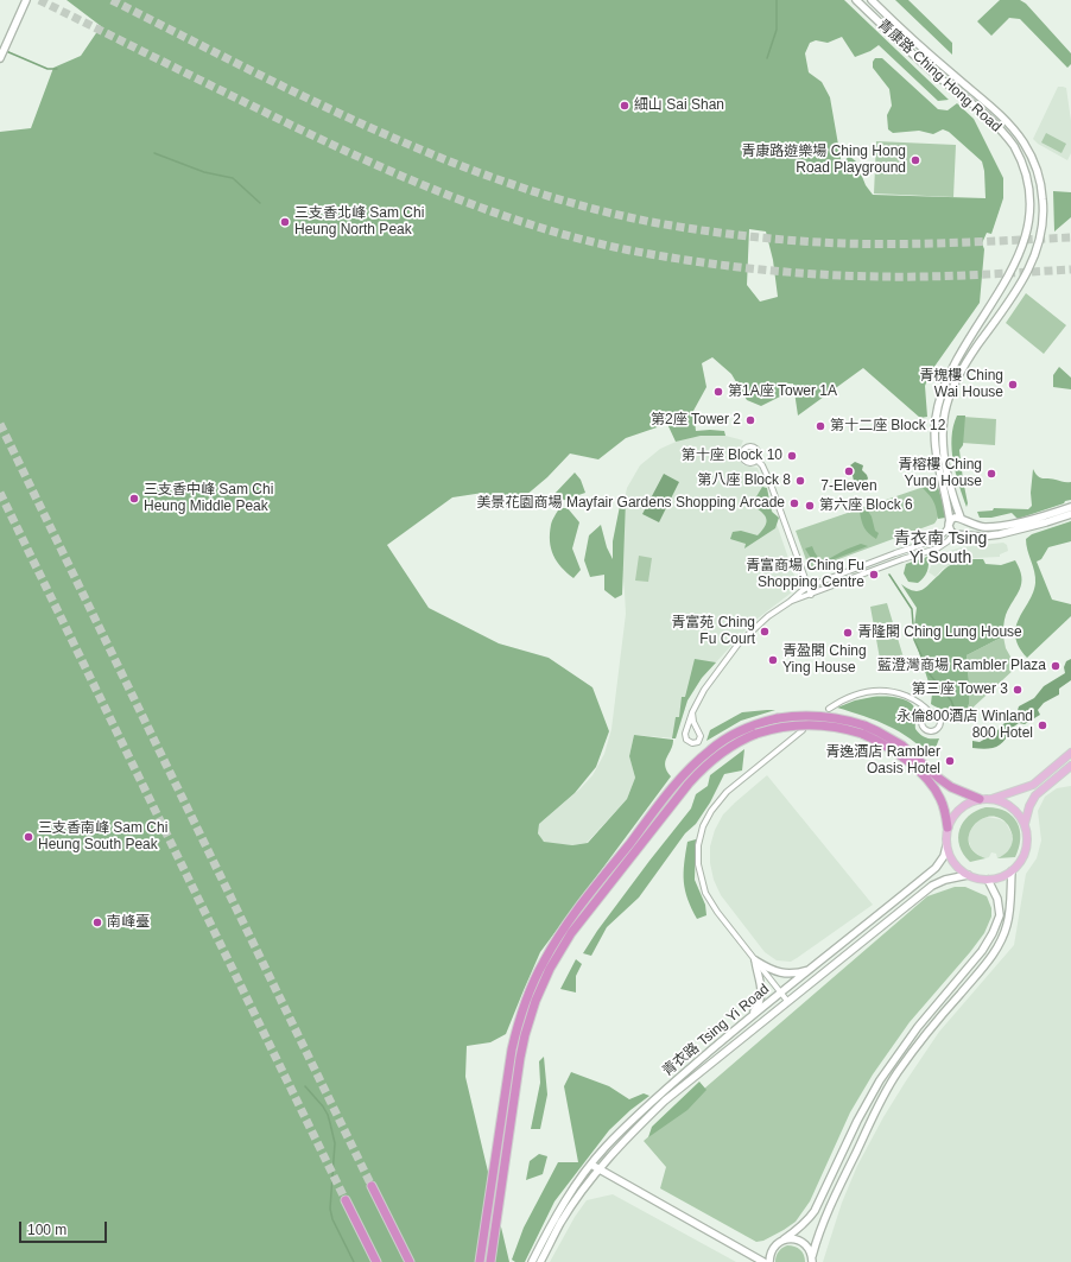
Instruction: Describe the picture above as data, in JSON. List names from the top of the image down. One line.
{"streets":{"main road":["青康路 Ching Hong Road","青衣路 Tsing Yi Road"]},"districts":["青衣南 Tsing Yi South"],"places":["細山 Sai Shan","青康路遊樂場 Ching Hong Road Playground","三支香北峰 Sam Chi Heung North Peak","青槐樓 Ching Wai House","第1A座 Tower 1A","第2座 Tower 2","第十二座 Block 12","第十座 Block 10","7-Eleven","青榕樓 Ching Yung House","第八座 Block 8","三支香中峰 Sam Chi Heung Middle Peak","美景花園商場 Mayfair Gardens Shopping Arcade","第六座 Block 6","青富商場 Ching Fu Shopping Centre","青富苑 Ching Fu Court","青隆閣 Ching Lung House","青盈閣 Ching Ying House","藍澄灣商場 Rambler Plaza","第三座 Tower 3","永倫800酒店 Winland 800 Hotel","青逸酒店 Rambler Oasis Hotel","三支香南峰 Sam Chi Heung South Peak","南峰臺"],"scale_bar":"100 m"}
